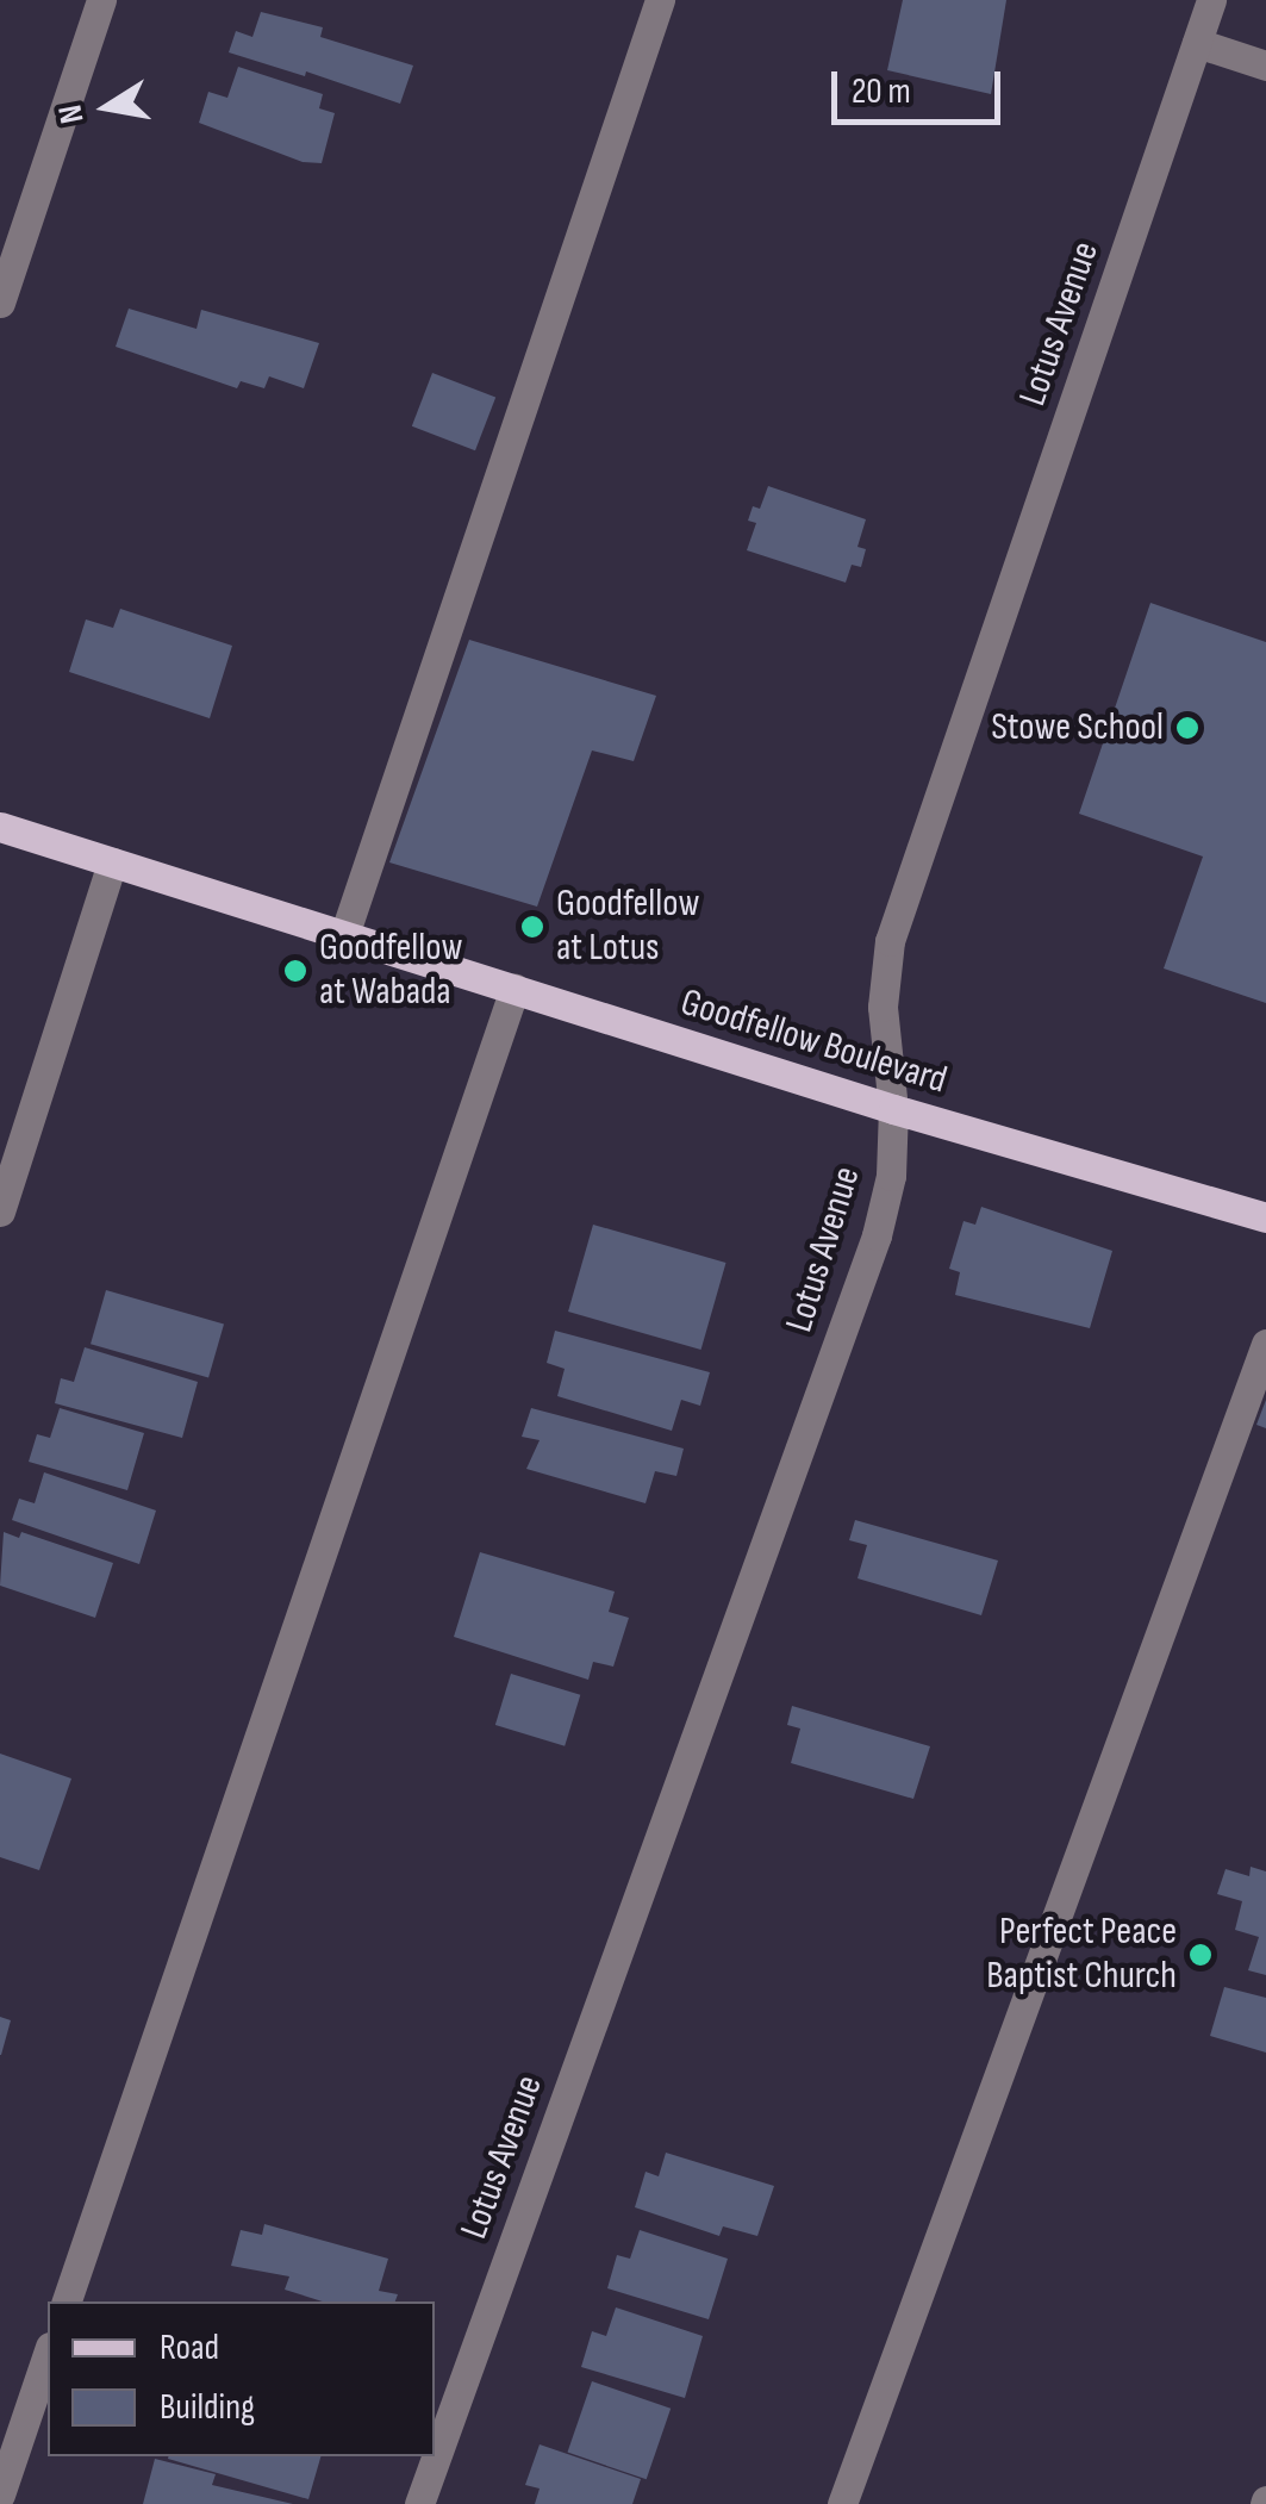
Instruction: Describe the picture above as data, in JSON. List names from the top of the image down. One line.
{"streets":{"main road":["Goodfellow Boulevard"],"street":["Lotus Avenue"]},"crossings":[["Lotus Avenue","Goodfellow Boulevard"]],"places":["Stowe School","Goodfellow at Lotus","Goodfellow at Wabada","Perfect Peace Baptist Church"],"legend":["Road","Building"],"scale_bar":"20 m","north":"left"}
